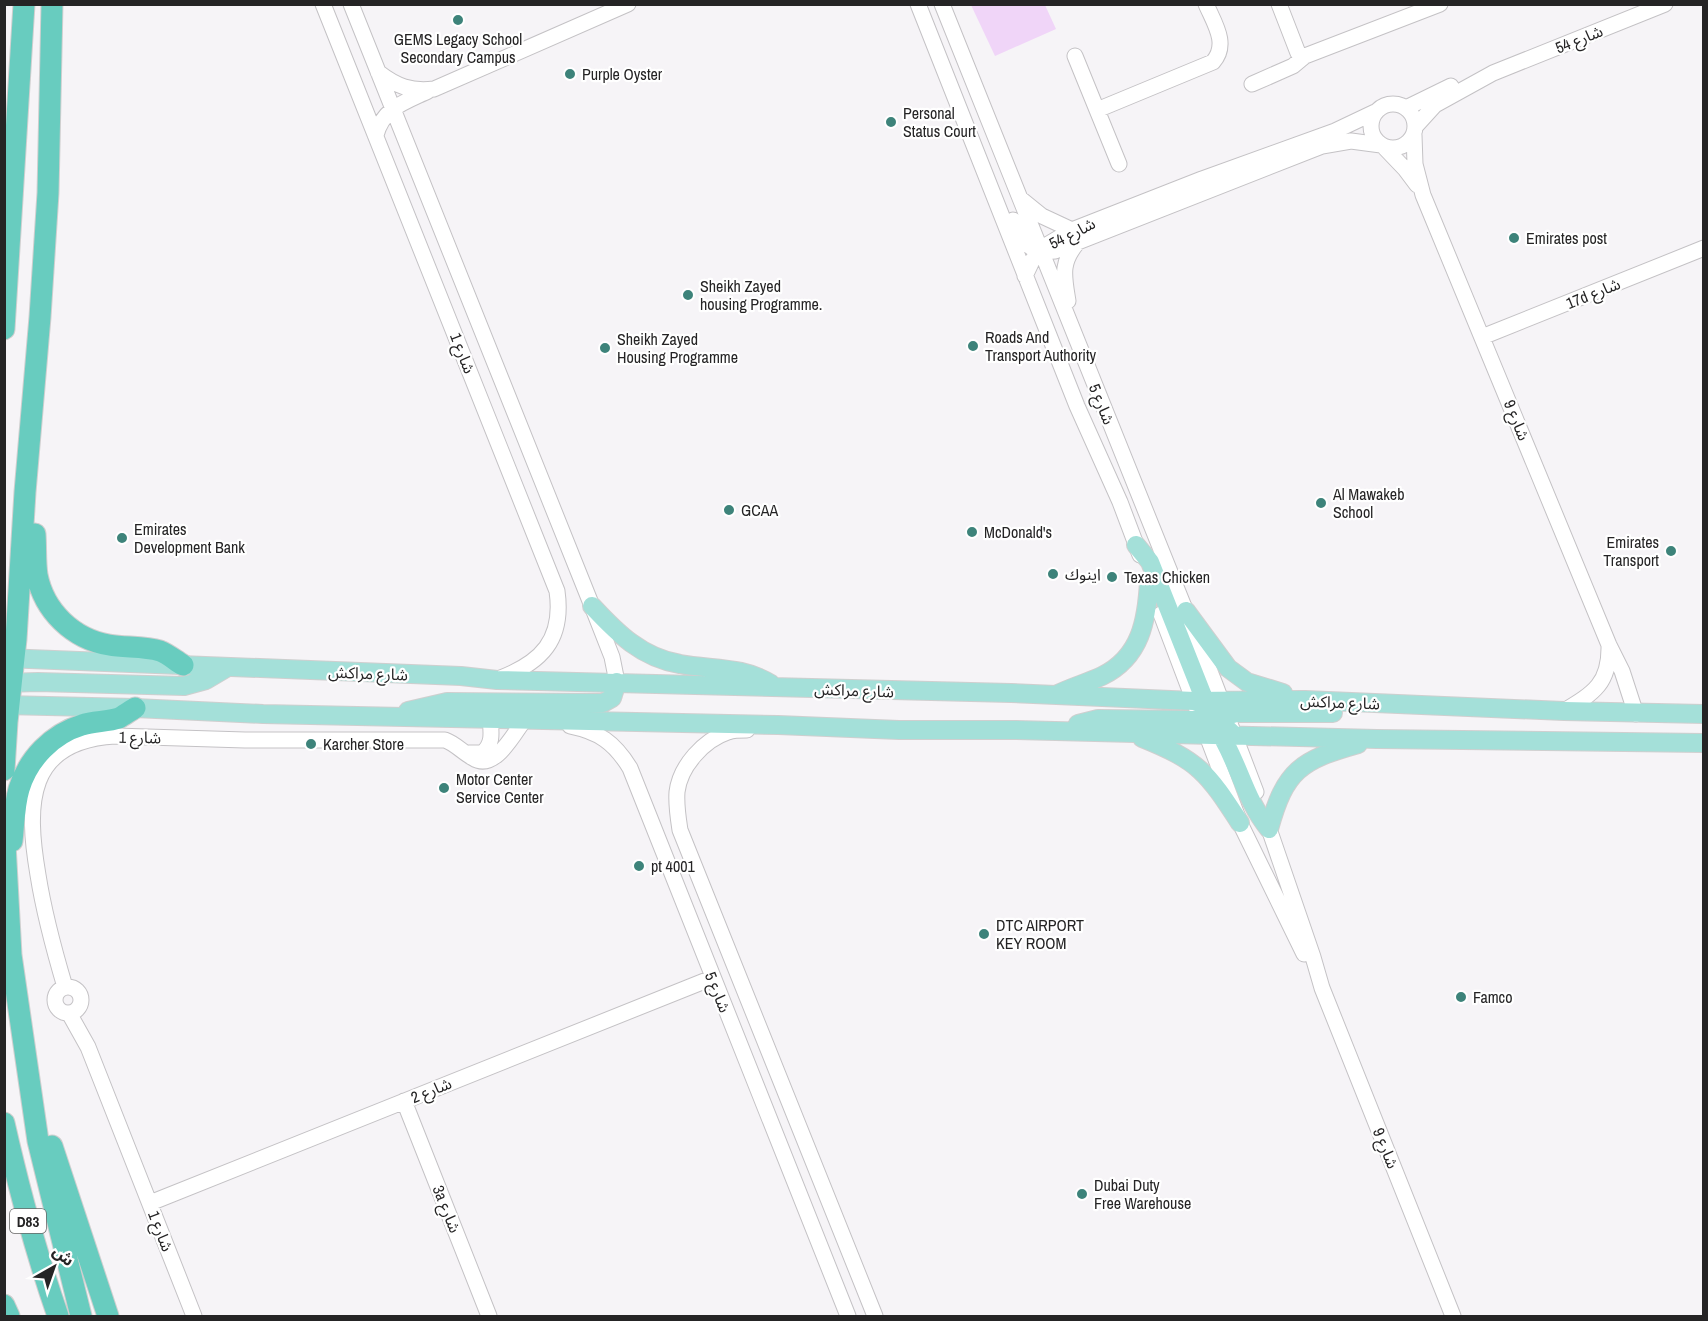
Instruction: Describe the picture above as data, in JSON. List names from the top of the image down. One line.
{"streets":{"highway":["D83"],"main road":["شارع مراكش"],"street":["شارع 54","17d شارع","شارع 1","شارع 5","شارع 9","شارع 2","3a شارع"]},"crossings":[["شارع 54","شارع 5"],["شارع 54","شارع 9"],["17d شارع","شارع 9"],["شارع 1","شارع 5"],["شارع 1","شارع مراكش"],["شارع 1","شارع 2"],["شارع 5","شارع 9"],["شارع 5","شارع مراكش"],["شارع 5","شارع 2"],["شارع 9","شارع مراكش"],["شارع 2","3a شارع"]],"places":["GEMS Legacy School Secondary Campus","Purple Oyster","Personal Status Court","Emirates post","Sheikh Zayed housing Programme.","Roads And Transport Authority","Sheikh Zayed Housing Programme","Al Mawakeb School","GCAA","McDonald's","Emirates Development Bank","Emirates Transport","اينوك","Texas Chicken","Karcher Store","Motor Center Service Center","pt 4001","DTC AIRPORT KEY ROOM","Famco","Dubai Duty Free Warehouse"],"north":"top right"}
